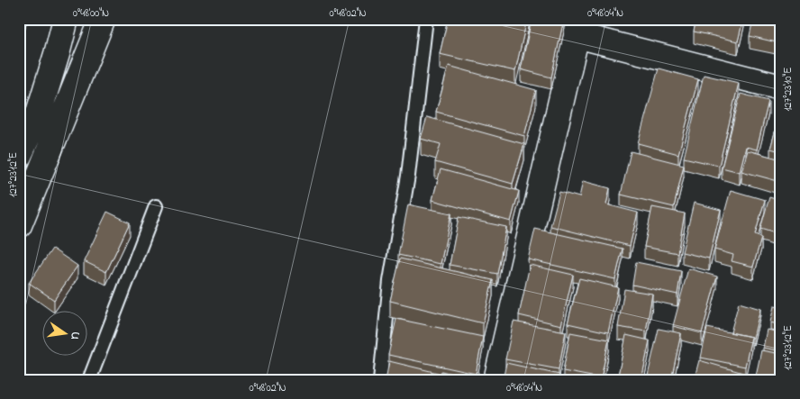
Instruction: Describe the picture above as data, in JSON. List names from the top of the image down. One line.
{"north":"right","coordinates":["0°48'00\"N","0°48'02\"N","0°48'04\"N","127°23'10\"E","127°23'12\"E"]}
